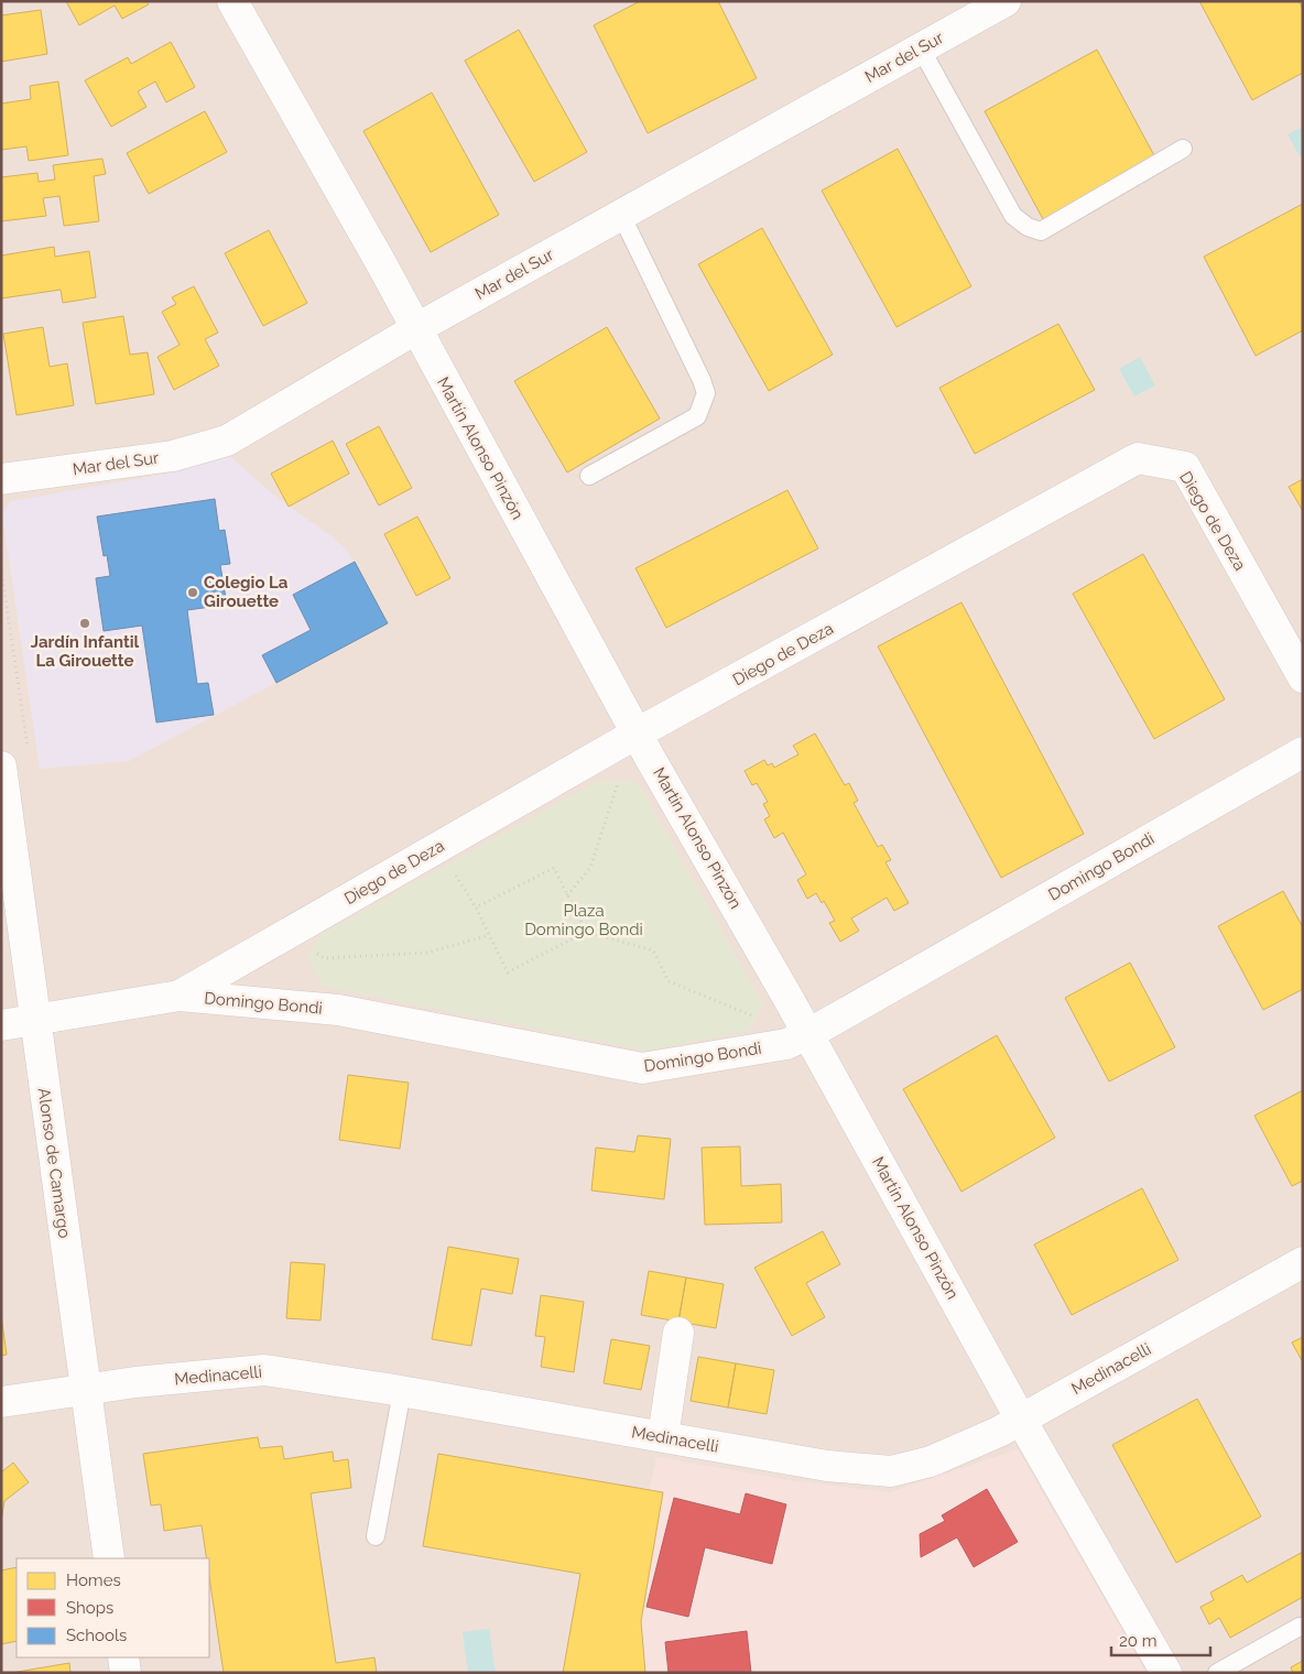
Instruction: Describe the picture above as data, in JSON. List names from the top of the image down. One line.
{"streets":{"street":["Mar del Sur","Martín Alonso Pinzón","Diego de Deza","Domingo Bondi","Alonso de Camargo","Medinacelli"]},"crossings":[["Mar del Sur","Martín Alonso Pinzón"],["Martín Alonso Pinzón","Diego de Deza"],["Martín Alonso Pinzón","Domingo Bondi"],["Martín Alonso Pinzón","Medinacelli"],["Diego de Deza","Domingo Bondi"],["Domingo Bondi","Alonso de Camargo"],["Alonso de Camargo","Medinacelli"]],"parks":["Plaza Domingo Bondi"],"places":["Colegio La Girouette","Jardín Infantil La Girouette"],"legend":["Homes","Shops","Schools"],"scale_bar":"20 m"}
